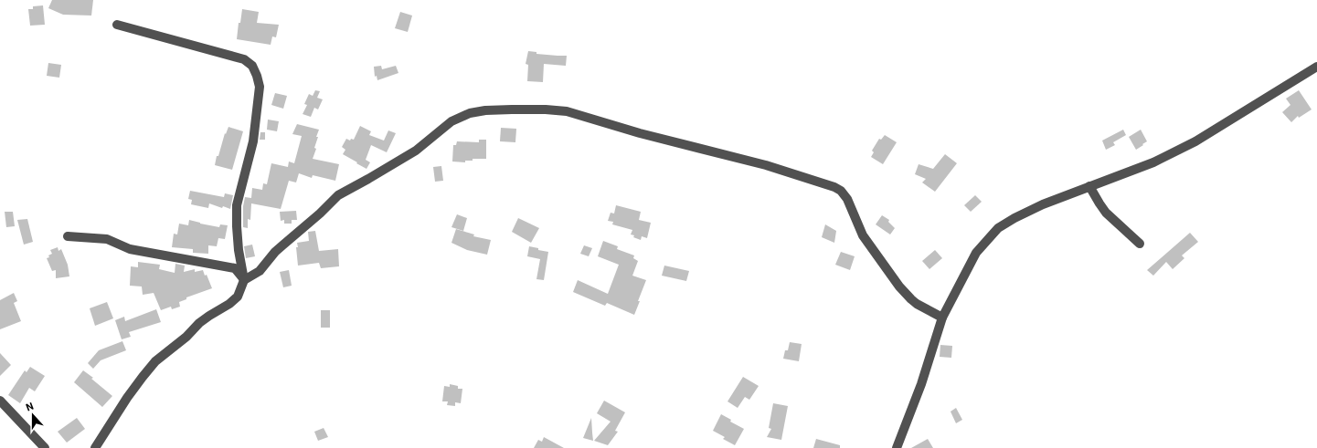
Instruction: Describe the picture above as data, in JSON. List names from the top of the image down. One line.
{"north":"top"}
